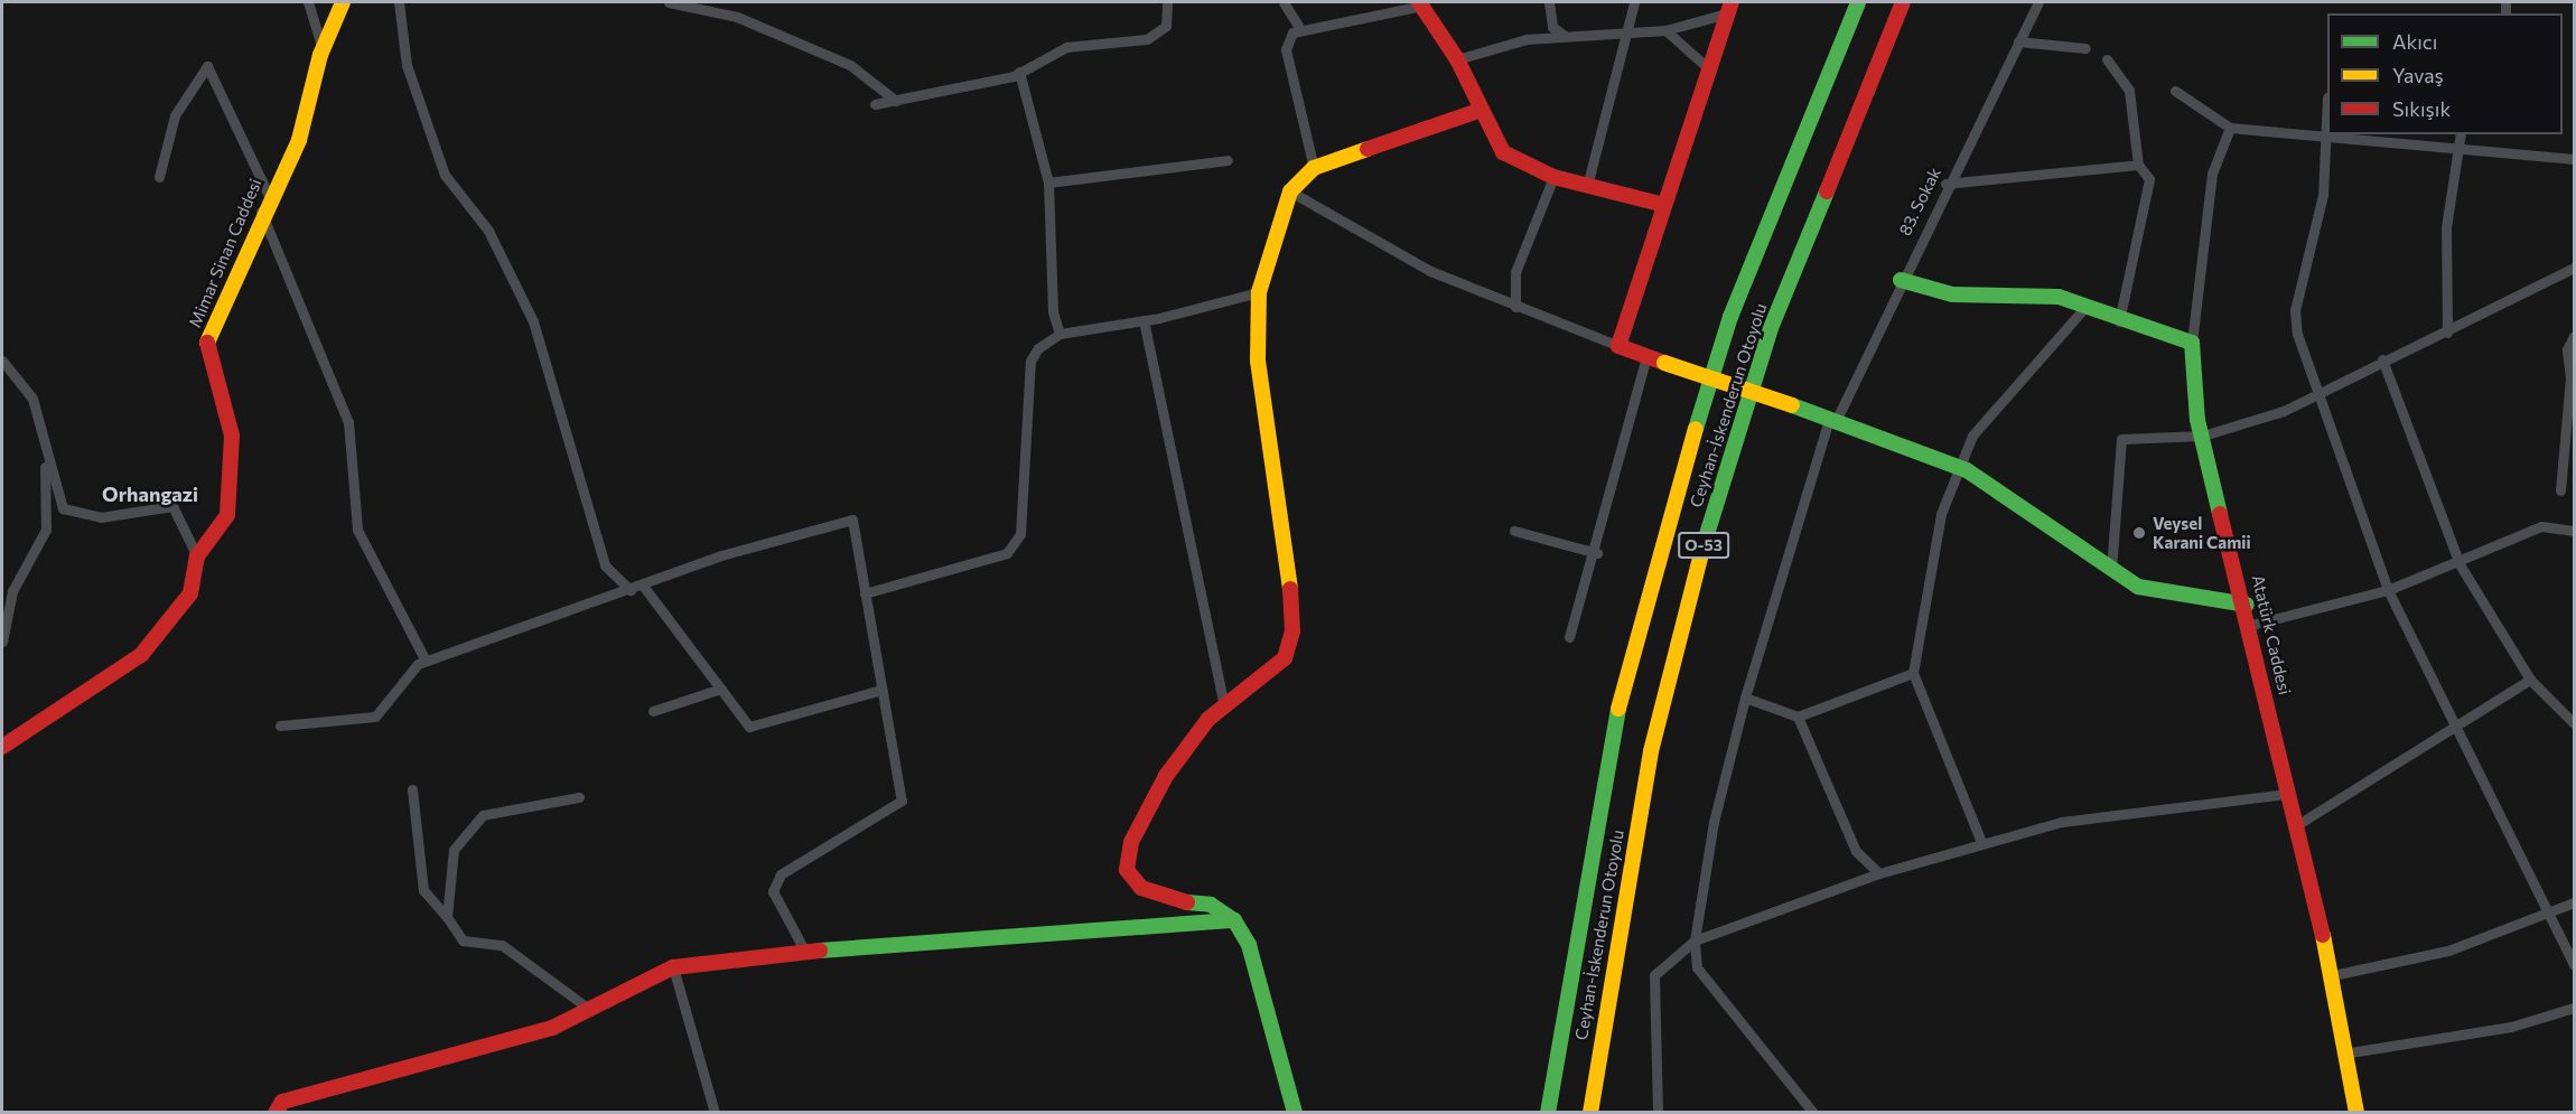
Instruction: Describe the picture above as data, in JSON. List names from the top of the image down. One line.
{"streets":{"main road":["Mimar Sinan Caddesi","Ceyhan-İskenderun Otoyolu","O-53","Atatürk Caddesi"],"street":["83. Sokak"]},"districts":["Orhangazi"],"places":["Veysel Karani Camii"],"legend":["Akıcı","Yavaş","Sıkışık"]}
